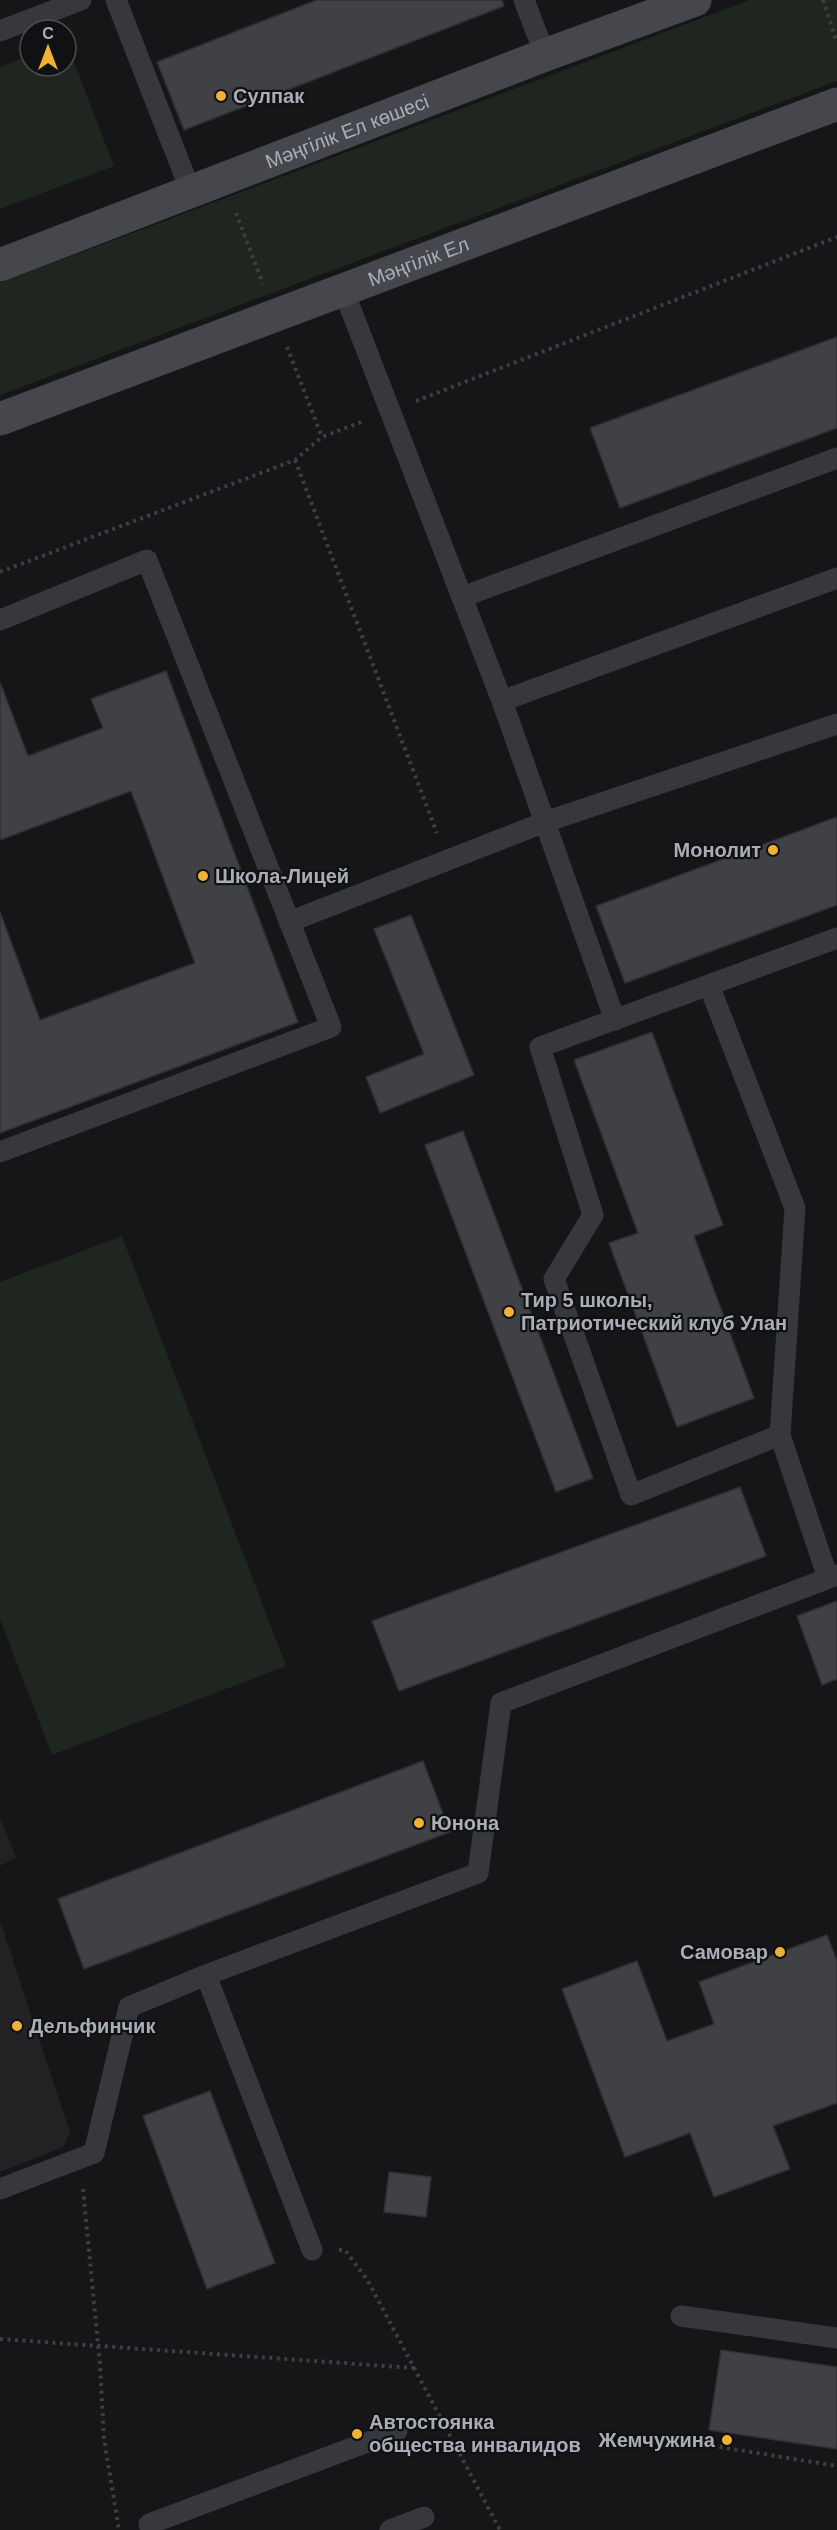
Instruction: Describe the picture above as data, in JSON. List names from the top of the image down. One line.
{"streets":{"street":["Мәңгілік Ел көшесі","Мәңгілік Ел"]},"places":["Сулпак","Монолит","Школа-Лицей","Тир 5 школы, Патриотический клуб Улан","Юнона","Самовар","Дельфинчик","Автостоянка общества инвалидов","Жемчужина"],"north":"top"}
